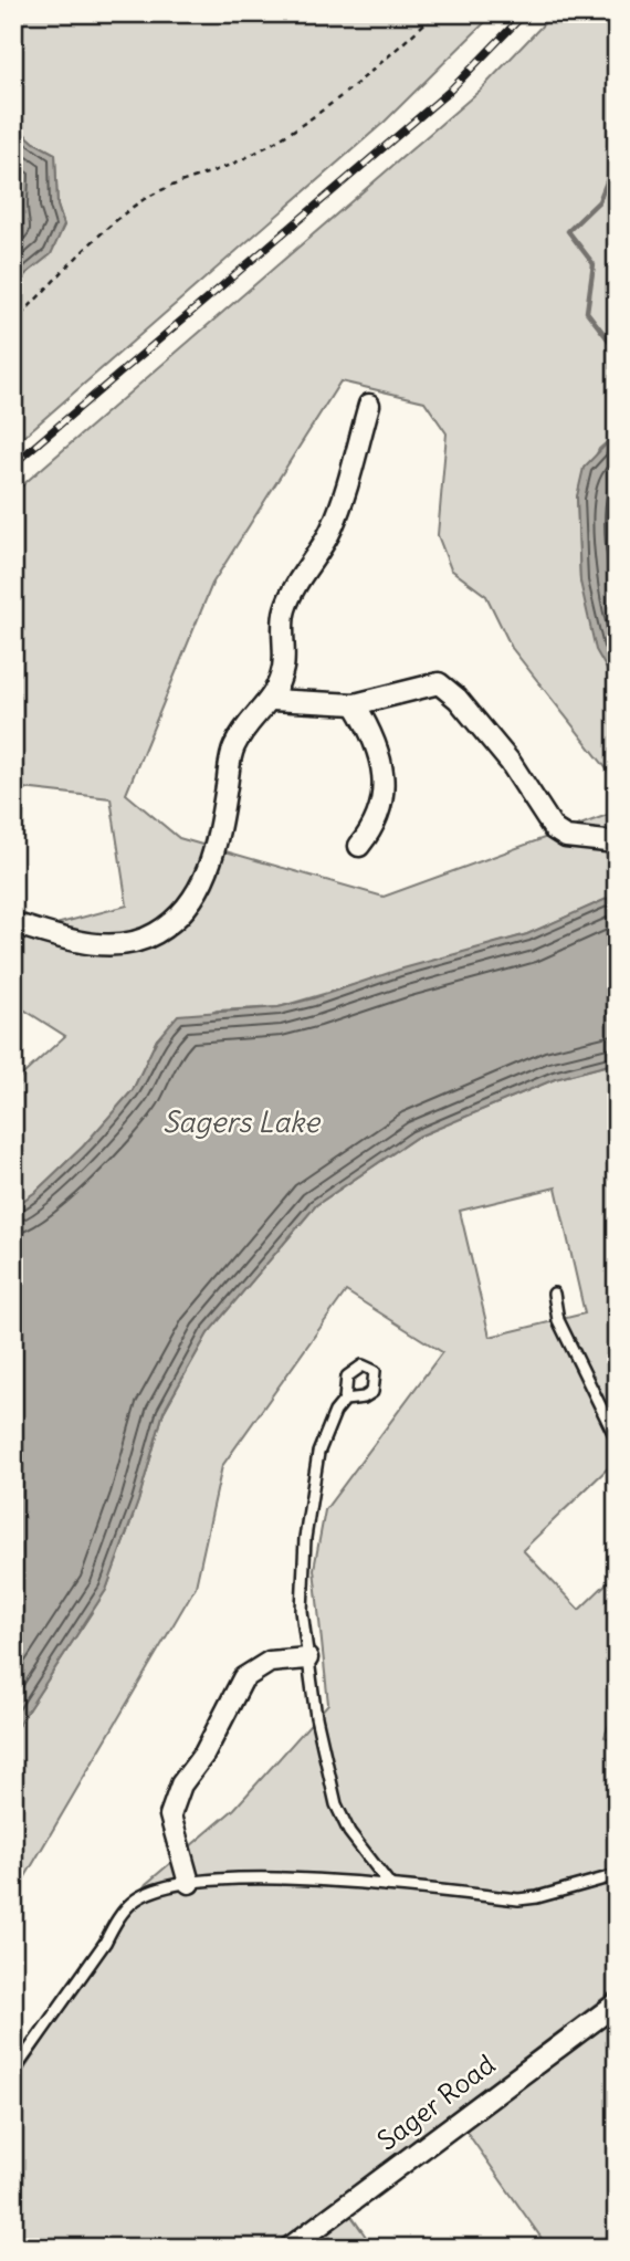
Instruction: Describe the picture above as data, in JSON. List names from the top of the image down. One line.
{"streets":{"street":["Sager Road"]},"water":["Sagers Lake"]}
